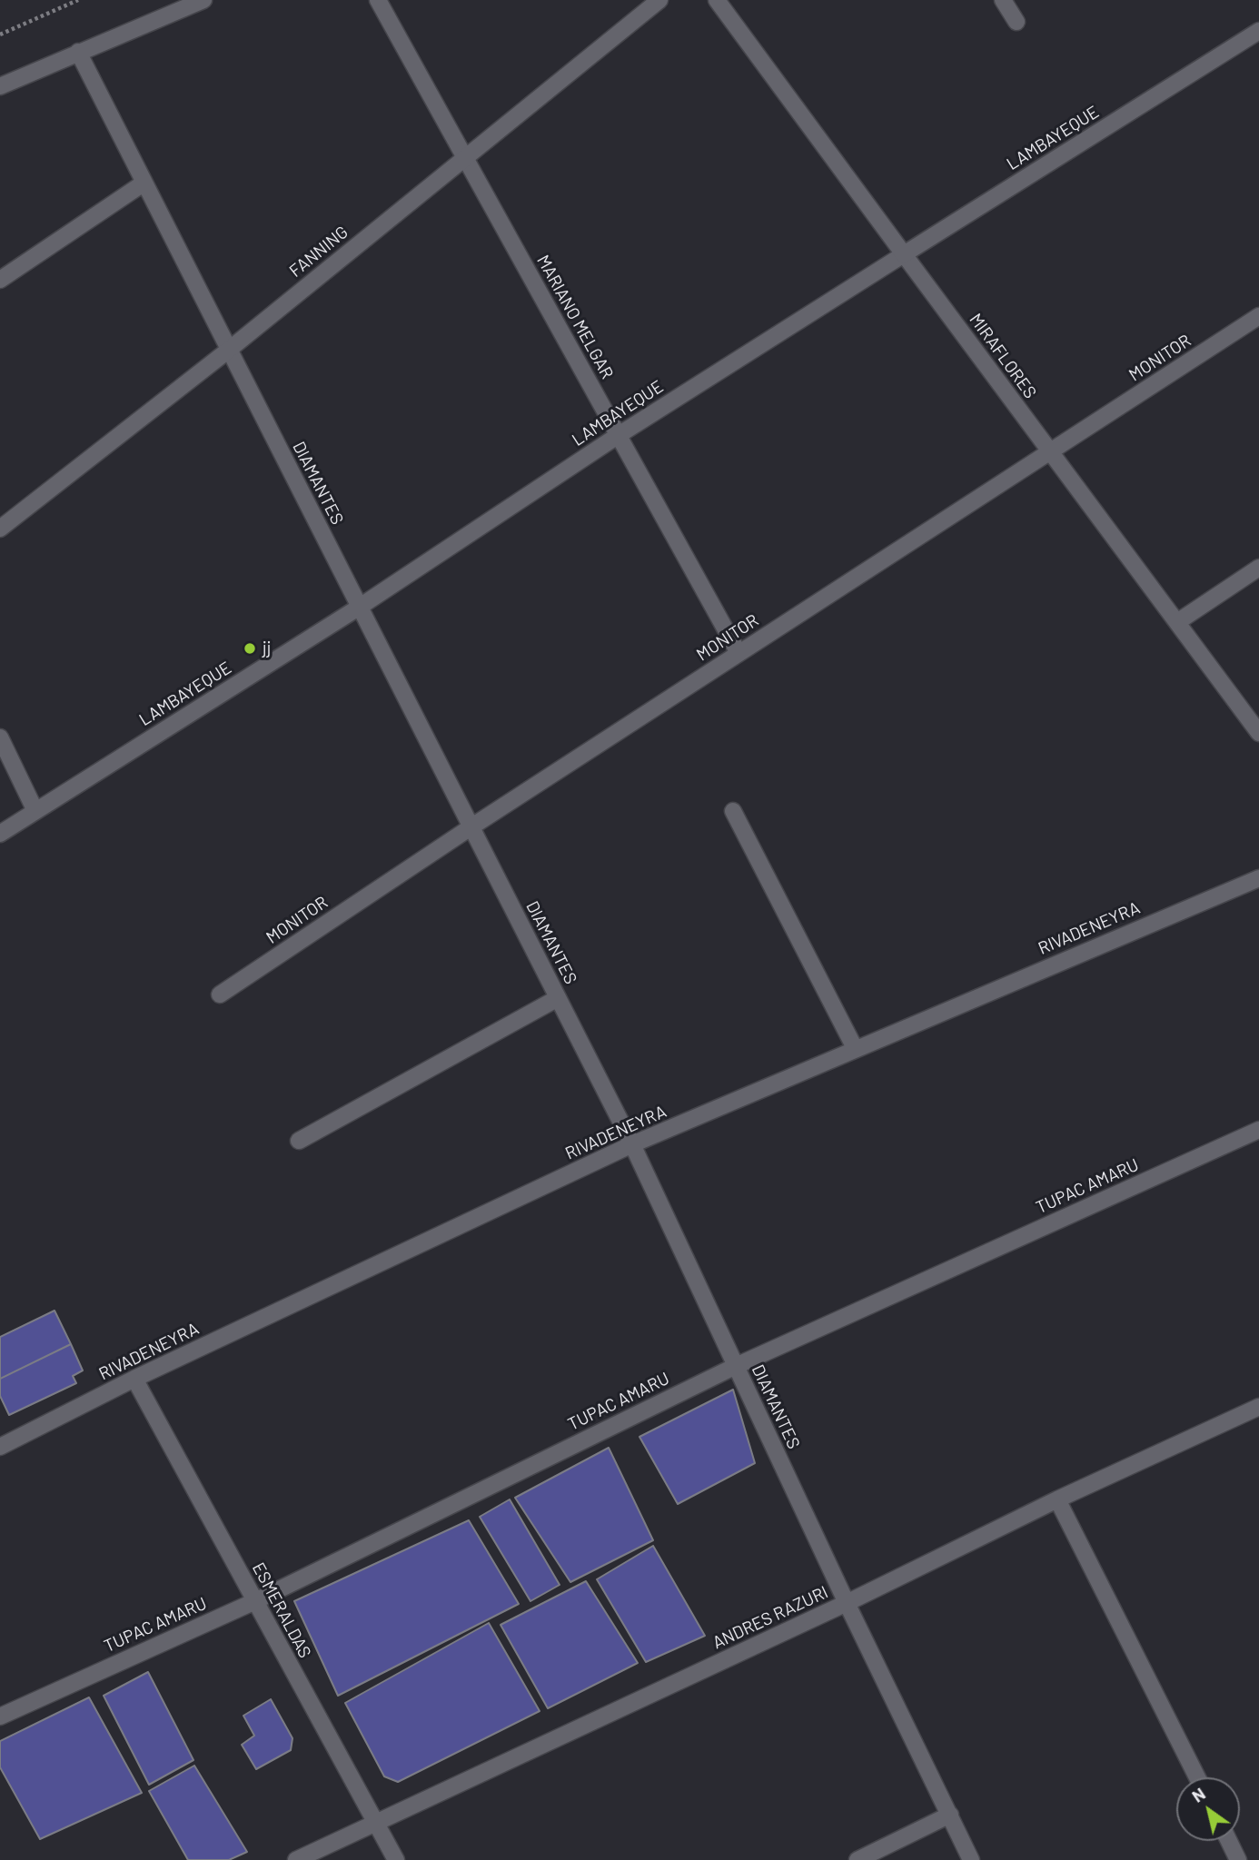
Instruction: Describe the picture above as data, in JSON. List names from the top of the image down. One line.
{"streets":{"street":["LAMBAYEQUE","FANNING","MARIANO MELGAR","MIRAFLORES","MONITOR","DIAMANTES","RIVADENEYRA","TUPAC AMARU","ESMERALDAS","ANDRES RAZURI"]},"crossings":[["LAMBAYEQUE","MARIANO MELGAR"],["LAMBAYEQUE","MIRAFLORES"],["LAMBAYEQUE","DIAMANTES"],["FANNING","MARIANO MELGAR"],["FANNING","DIAMANTES"],["MARIANO MELGAR","MONITOR"],["MIRAFLORES","MONITOR"],["MONITOR","DIAMANTES"],["DIAMANTES","RIVADENEYRA"],["DIAMANTES","TUPAC AMARU"],["DIAMANTES","ANDRES RAZURI"],["RIVADENEYRA","ESMERALDAS"],["TUPAC AMARU","ESMERALDAS"],["ESMERALDAS","ANDRES RAZURI"]],"places":["jj"],"north":"top left"}
